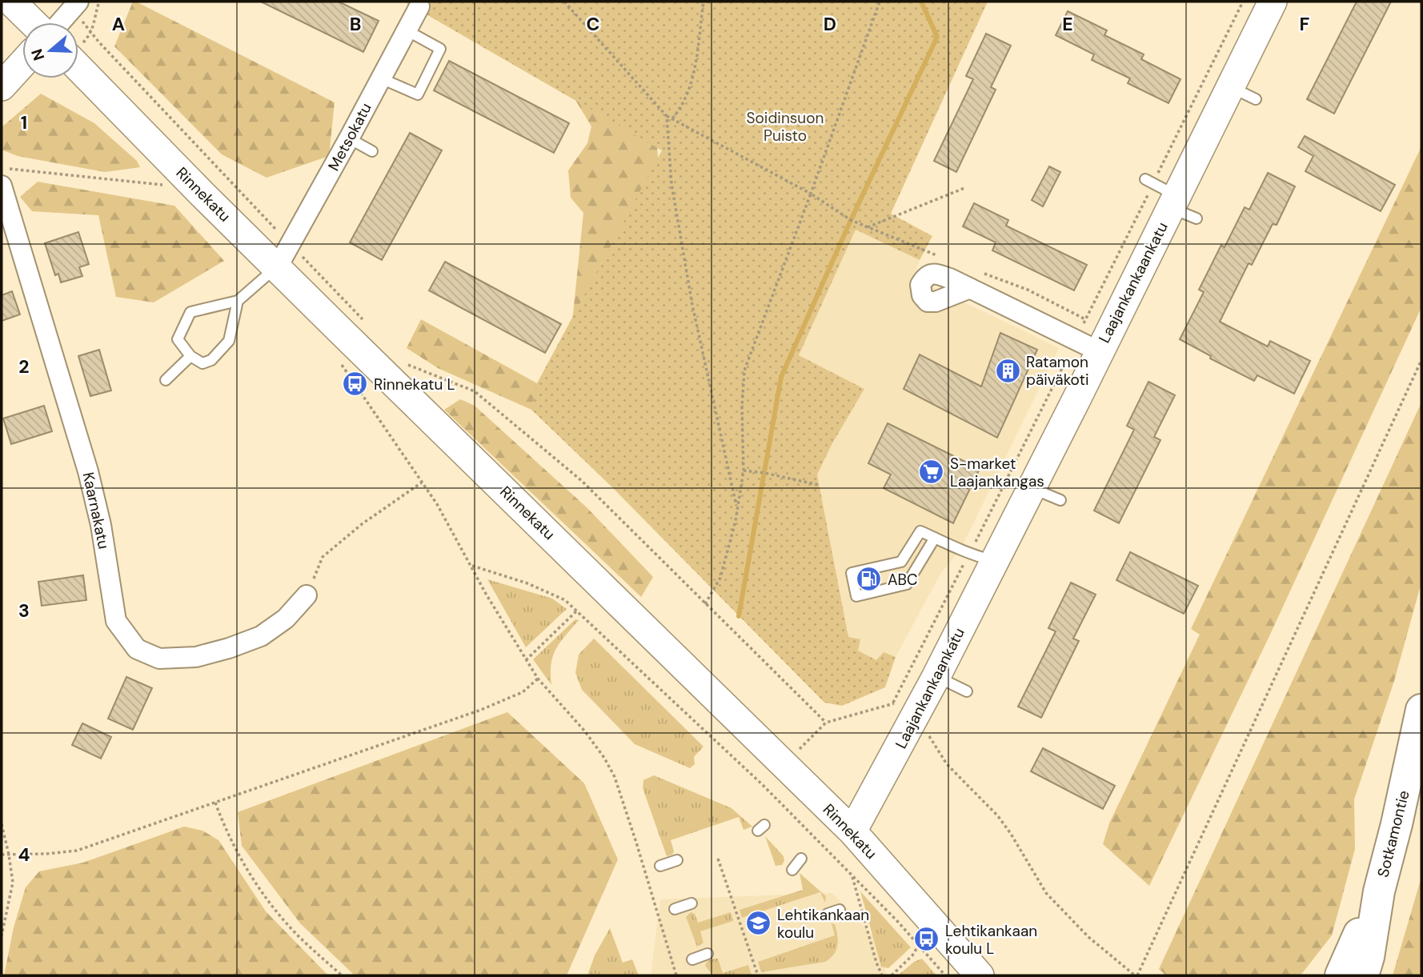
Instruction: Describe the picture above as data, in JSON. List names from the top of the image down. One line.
{"streets":{"highway":["Sotkamontie"],"street":["Metsokatu","Rinnekatu","Laajankankaankatu","Kaarnakatu"]},"crossings":[["Metsokatu","Rinnekatu"],["Rinnekatu","Laajankankaankatu"]],"parks":["Soidinsuon Puisto"],"places":{"building":["Ratamon päiväkoti"],"bus stop":["Rinnekatu L","Lehtikankaan koulu L"],"supermarket":["S-market Laajankangas"],"fuel station":["ABC"],"school or university":["Lehtikankaan koulu"]},"north":"left","grid":{"columns":["A","B","C","D","E","F"],"rows":["1","2","3","4"]}}
